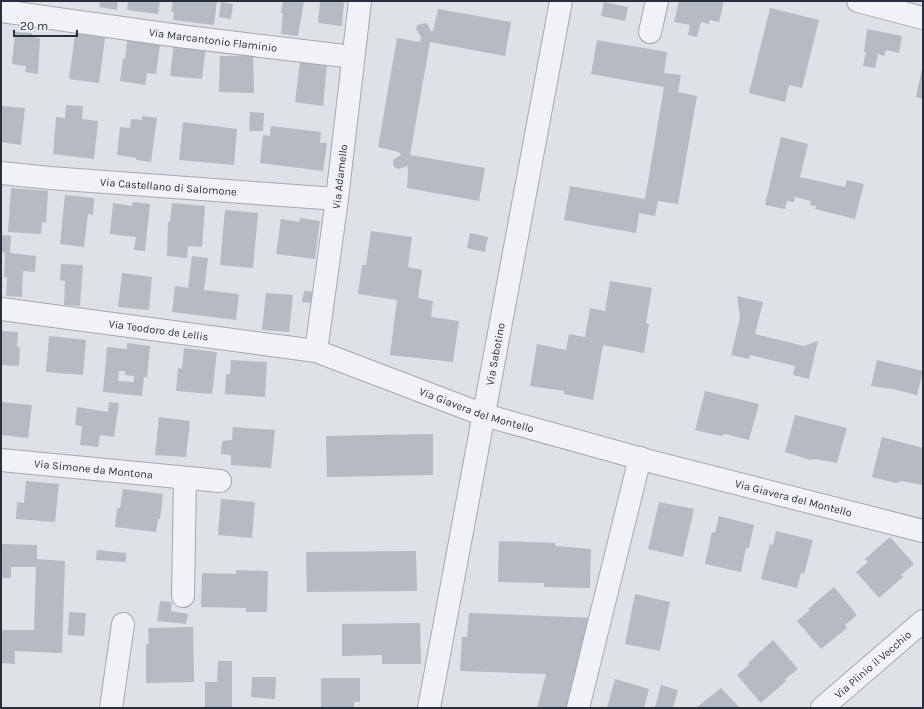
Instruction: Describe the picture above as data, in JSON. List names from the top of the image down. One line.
{"streets":{"street":["Via Marcantonio Flaminio","Via Adamello","Via Castellano di Salomone","Via Teodoro de Lellis","Via Sabotino","Via Giavera del Montello","Via Simone da Montona","Via Plinio il Vecchio"]},"crossings":[["Via Marcantonio Flaminio","Via Adamello"],["Via Adamello","Via Castellano di Salomone"],["Via Adamello","Via Teodoro de Lellis"],["Via Adamello","Via Giavera del Montello"],["Via Teodoro de Lellis","Via Giavera del Montello"],["Via Sabotino","Via Giavera del Montello"]],"scale_bar":"20 m"}
